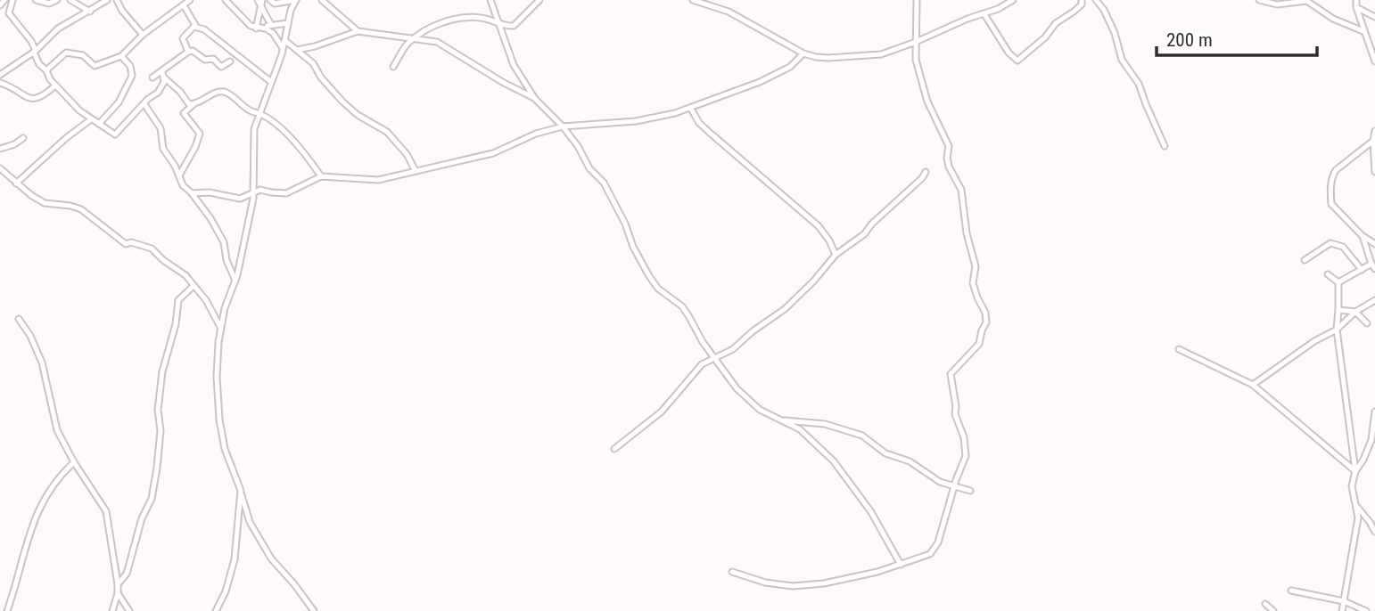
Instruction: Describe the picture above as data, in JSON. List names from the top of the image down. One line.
{"scale_bar":"200 m"}
